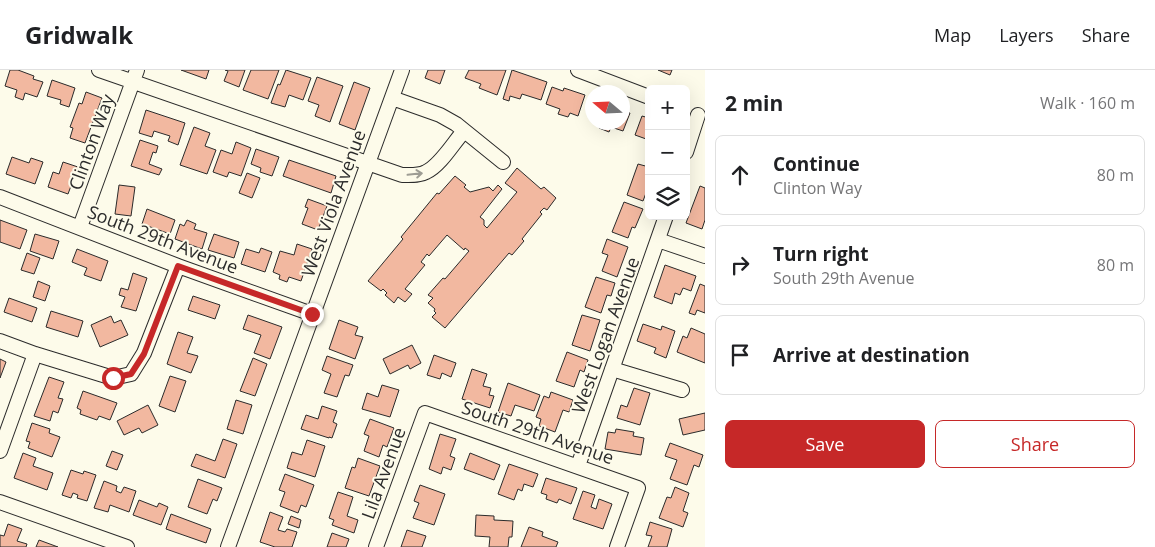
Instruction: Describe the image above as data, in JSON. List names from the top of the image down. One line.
{"streets":{"street":["Clinton Way","West Viola Avenue","South 29th Avenue","West Logan Avenue","Lila Avenue"]},"crossings":[["Clinton Way","South 29th Avenue"],["West Viola Avenue","South 29th Avenue"],["South 29th Avenue","West Logan Avenue"],["South 29th Avenue","Lila Avenue"]],"north":"left","page":{"header":"Gridwalk","nav":["Map","Layers","Share"],"heading":["2 min","Walk · 160 m"],"map_buttons":["+","−"],"list":[["Continue","Clinton Way","80 m"],["Turn right","South 29th Avenue","80 m"],"Arrive at destination"],"buttons":["Save","Share"]}}
